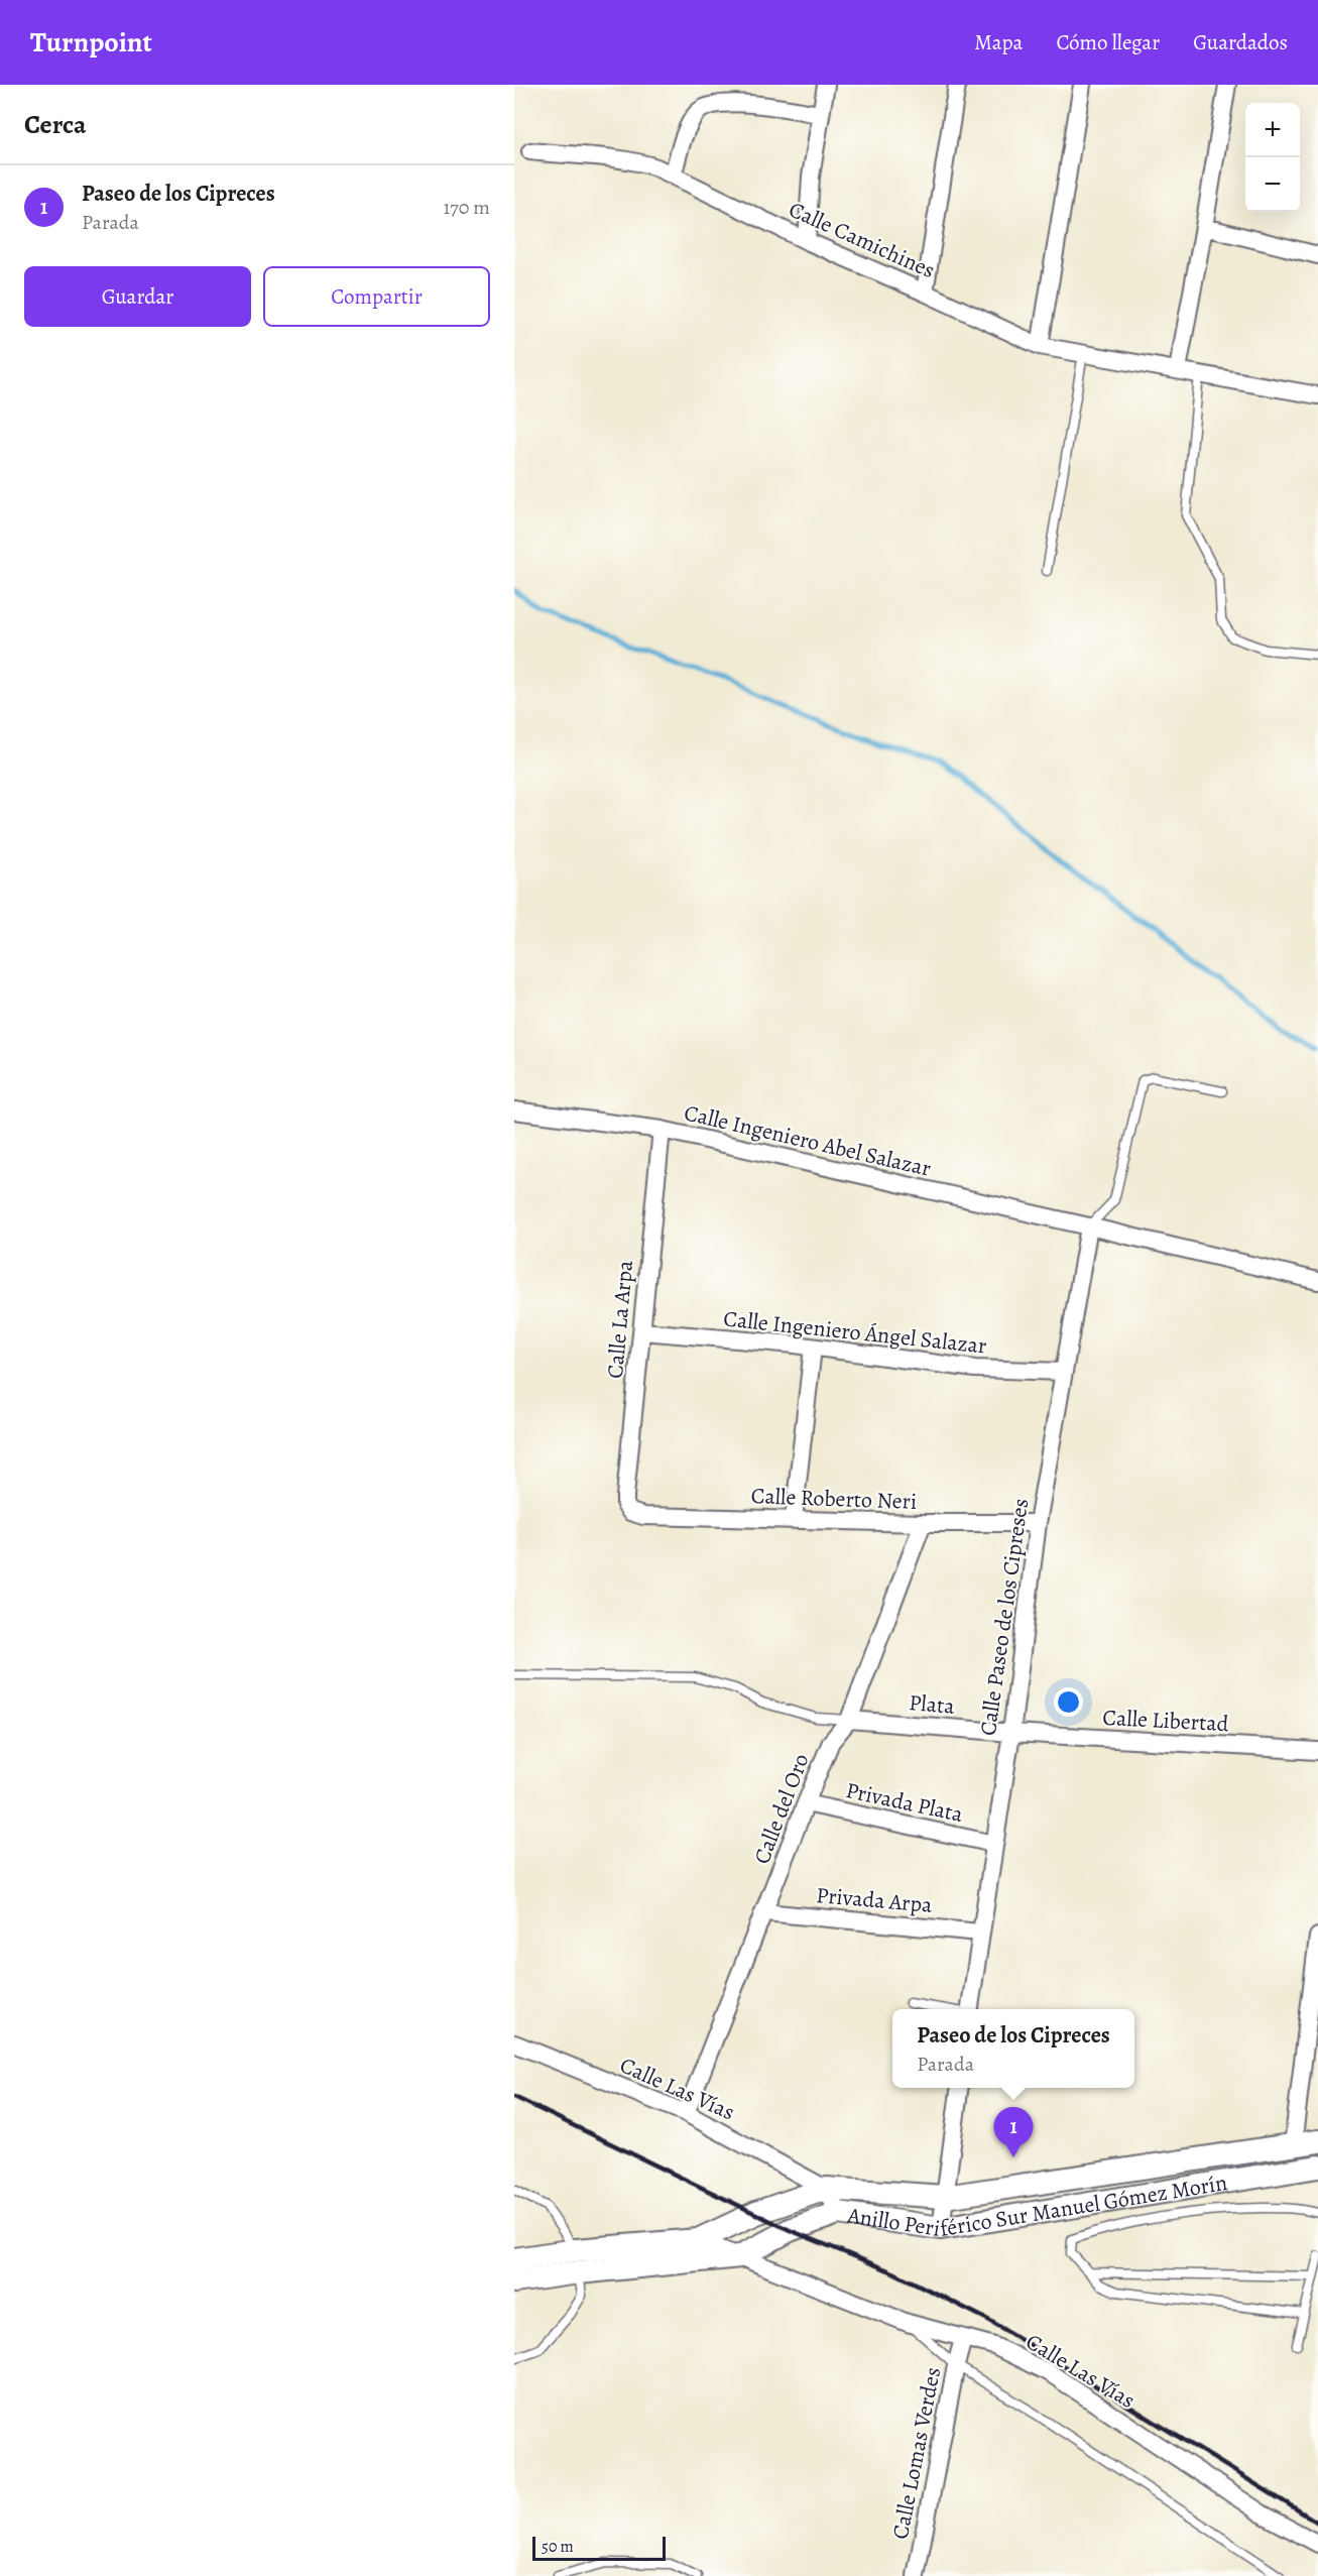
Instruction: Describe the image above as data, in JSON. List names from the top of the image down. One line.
{"streets":{"street":["Calle Camichines","Calle Ingeniero Abel Salazar","Calle La Arpa","Calle Ingeniero Ángel Salazar","Calle Roberto Neri","Calle Paseo de los Cipreses","Plata","Calle Libertad","Privada Plata","Calle del Oro","Privada Arpa","Calle Las Vías","Anillo Periférico Sur Manuel Gómez Morín","Calle Lomas Verdes"]},"crossings":[["Calle Ingeniero Abel Salazar","Calle La Arpa"],["Calle Ingeniero Abel Salazar","Calle Paseo de los Cipreses"],["Calle La Arpa","Calle Ingeniero Ángel Salazar"],["Calle La Arpa","Calle Roberto Neri"],["Calle Ingeniero Ángel Salazar","Calle Paseo de los Cipreses"],["Calle Roberto Neri","Calle Paseo de los Cipreses"],["Calle Roberto Neri","Calle del Oro"],["Calle Paseo de los Cipreses","Plata"],["Calle Paseo de los Cipreses","Calle Libertad"],["Calle Paseo de los Cipreses","Privada Plata"],["Calle Paseo de los Cipreses","Privada Arpa"],["Plata","Calle Libertad"],["Plata","Calle del Oro"],["Privada Plata","Calle del Oro"],["Calle del Oro","Privada Arpa"],["Calle del Oro","Calle Las Vías"],["Calle Las Vías","Anillo Periférico Sur Manuel Gómez Morín"],["Calle Las Vías","Calle Lomas Verdes"]],"scale_bar":"50 m","page":{"header":"Turnpoint","nav":["Mapa","Cómo llegar","Guardados"],"heading":"Cerca","map_buttons":["+","−"],"list":[{"mark":"1","name":"Paseo de los Cipreces","note":"Parada","value":"170 m"}],"buttons":["Guardar","Compartir"],"popup":["Paseo de los Cipreces","Parada"],"pins":"1","scale":"50 m"}}
